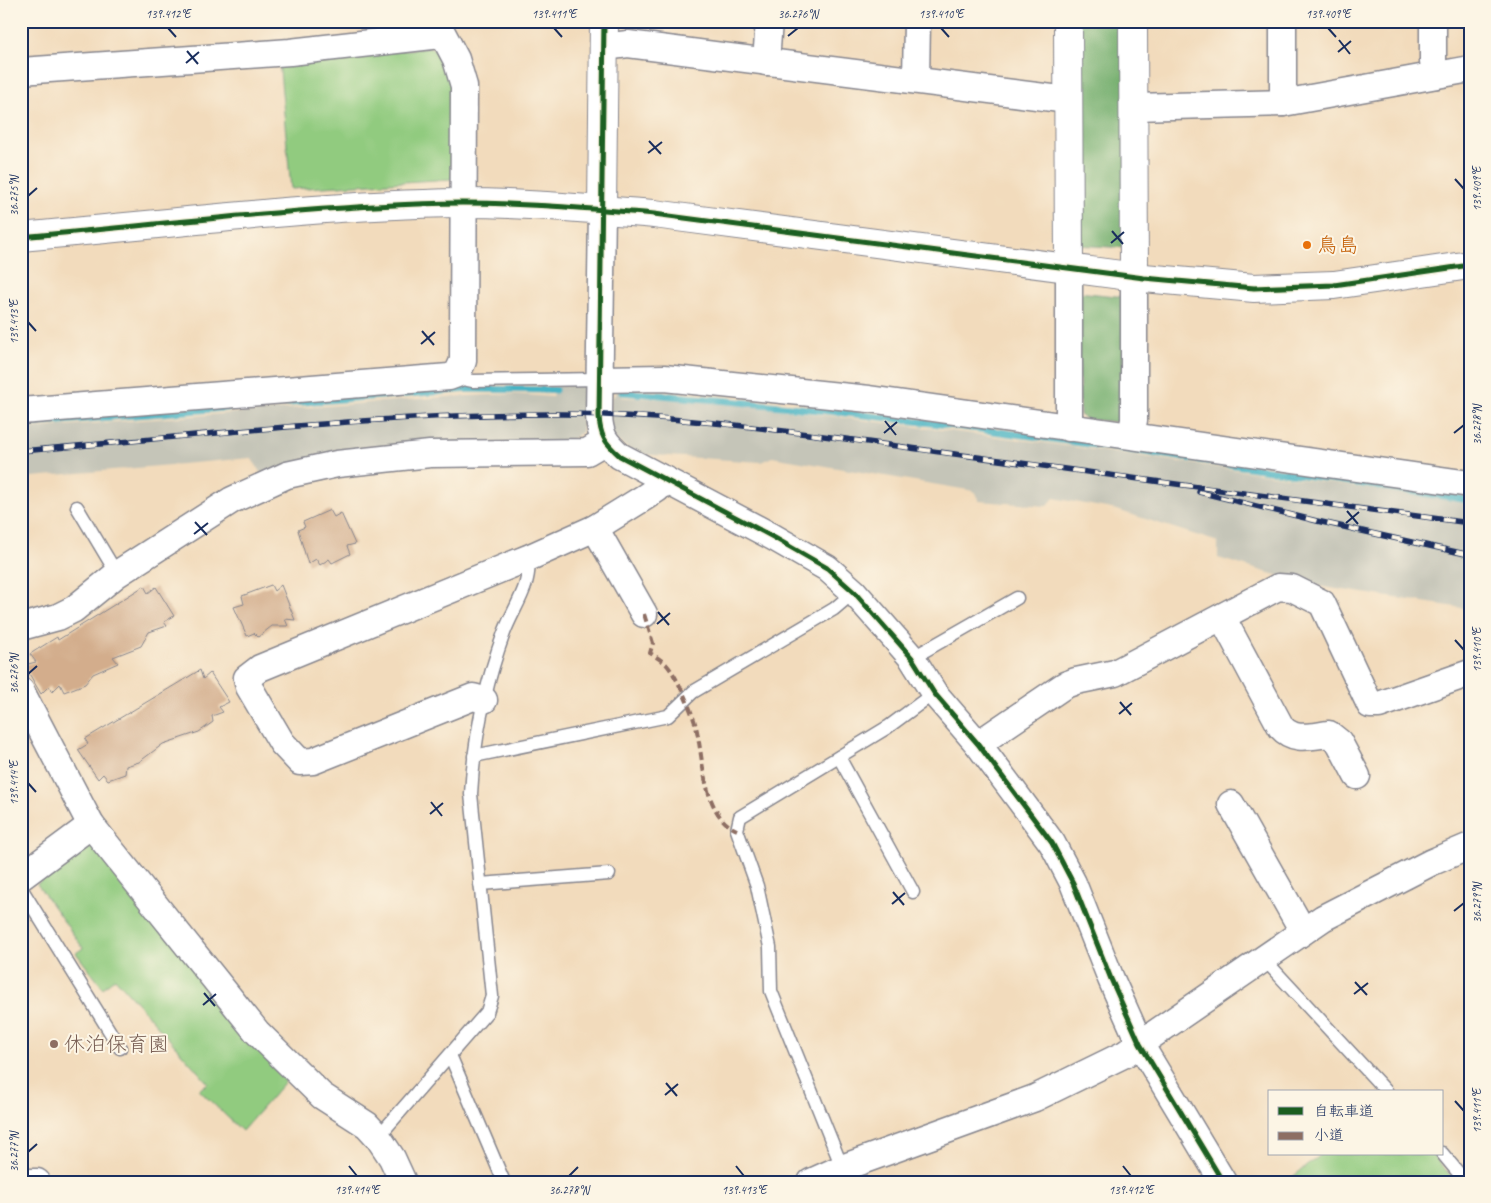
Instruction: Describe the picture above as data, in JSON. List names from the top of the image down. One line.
{"places":["鳥島","休泊保育園"],"legend":["自転車道","小道"],"coordinates":["139.412°E","139.411°E","36.276°N","139.410°E","139.409°E","36.275°N","139.413°E","36.278°N","139.414°E","36.279°N","36.277°N"]}
